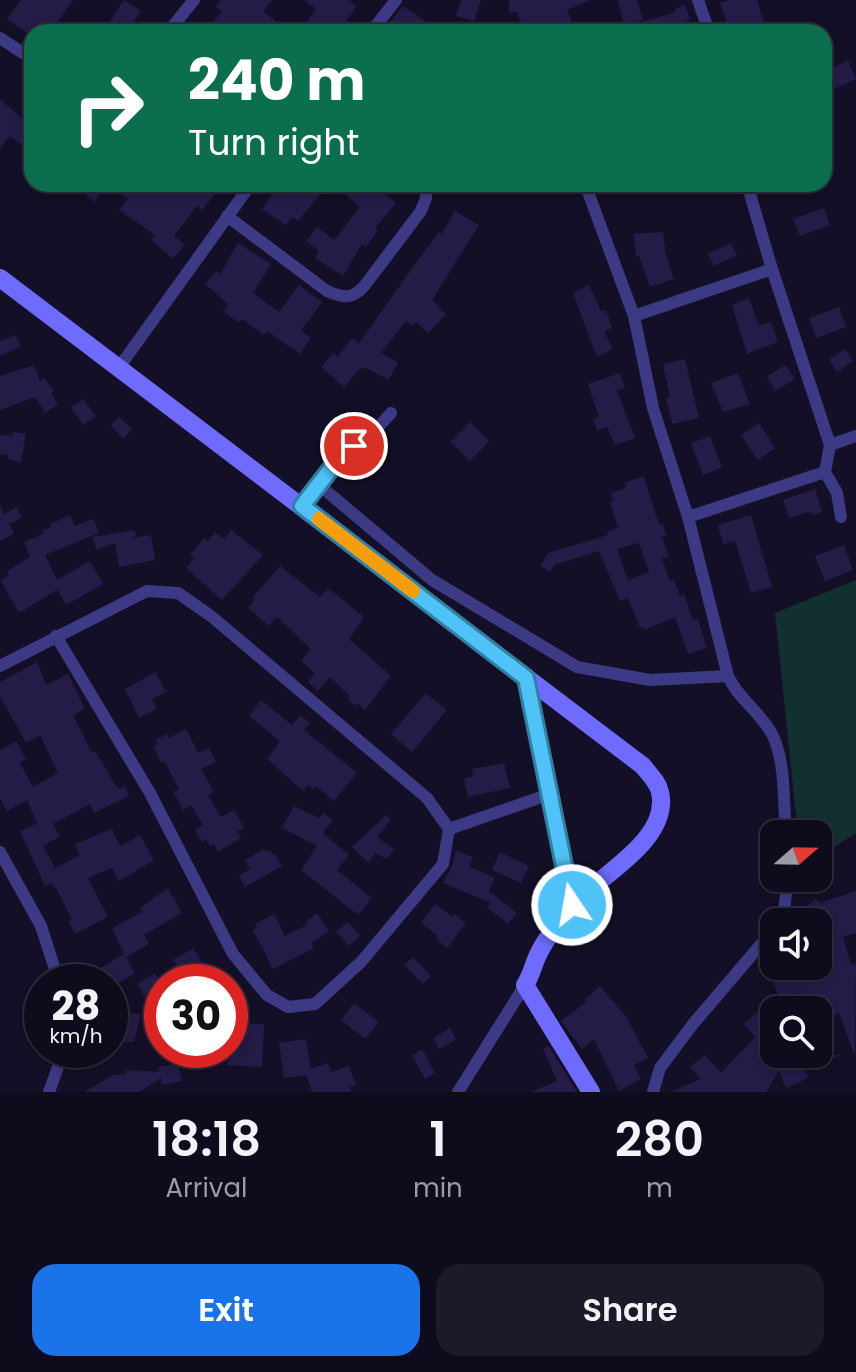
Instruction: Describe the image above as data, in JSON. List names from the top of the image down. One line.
{"north":"right","page":{"turn":["240 m","Turn right"],"speed":"28 km/h","limit":"30","eta":["18:18","Arrival","1","min","280","m"],"buttons":["Exit","Share"]}}
